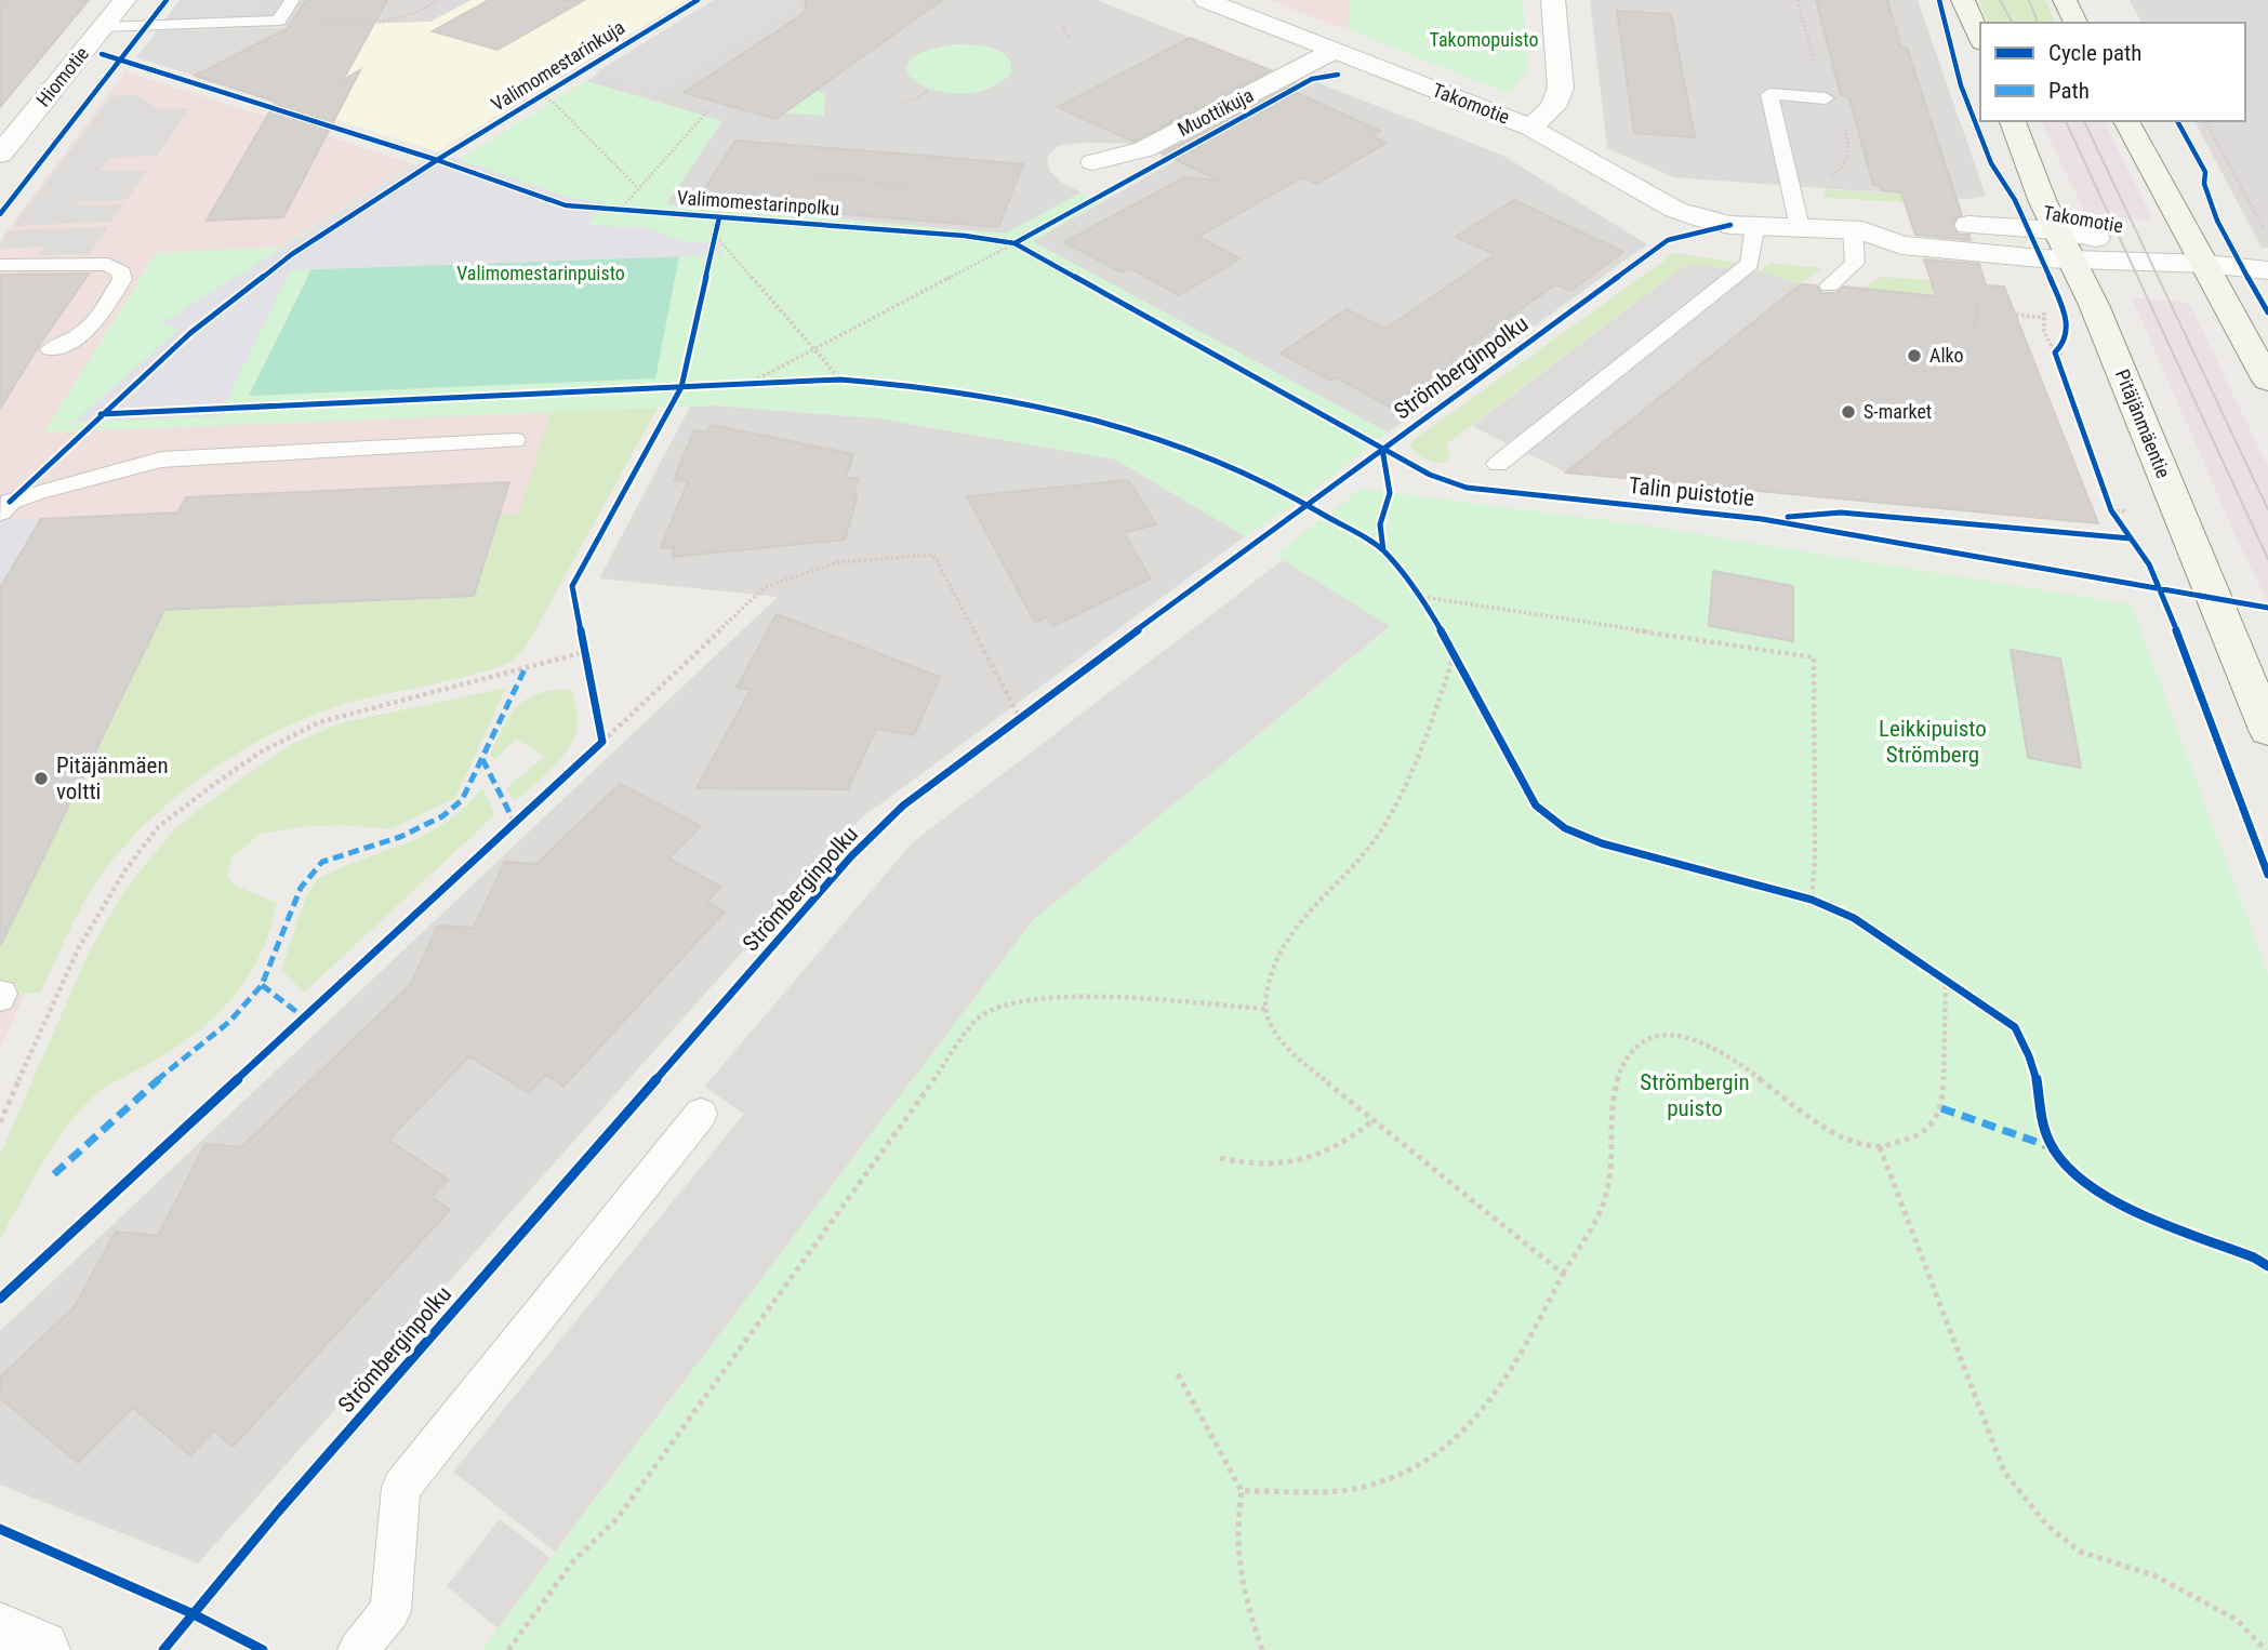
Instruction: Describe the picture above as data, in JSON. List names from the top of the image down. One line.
{"streets":{"main road":["Pitäjänmäentie"],"street":["Hiomotie","Takomotie","Muottikuja"],"cycle path":["Valimomestarinkuja","Valimomestarinpolku","Strömberginpolku"]},"crossings":[["Takomotie","Muottikuja"],["Takomotie","Pitäjänmäentie"]],"parks":["Takomopuisto","Valimomestarinpuisto","Leikkipuisto Strömberg","Strömbergin puisto"],"places":["Alko","S-market","Pitäjänmäen voltti"],"legend":["Cycle path","Path"]}
